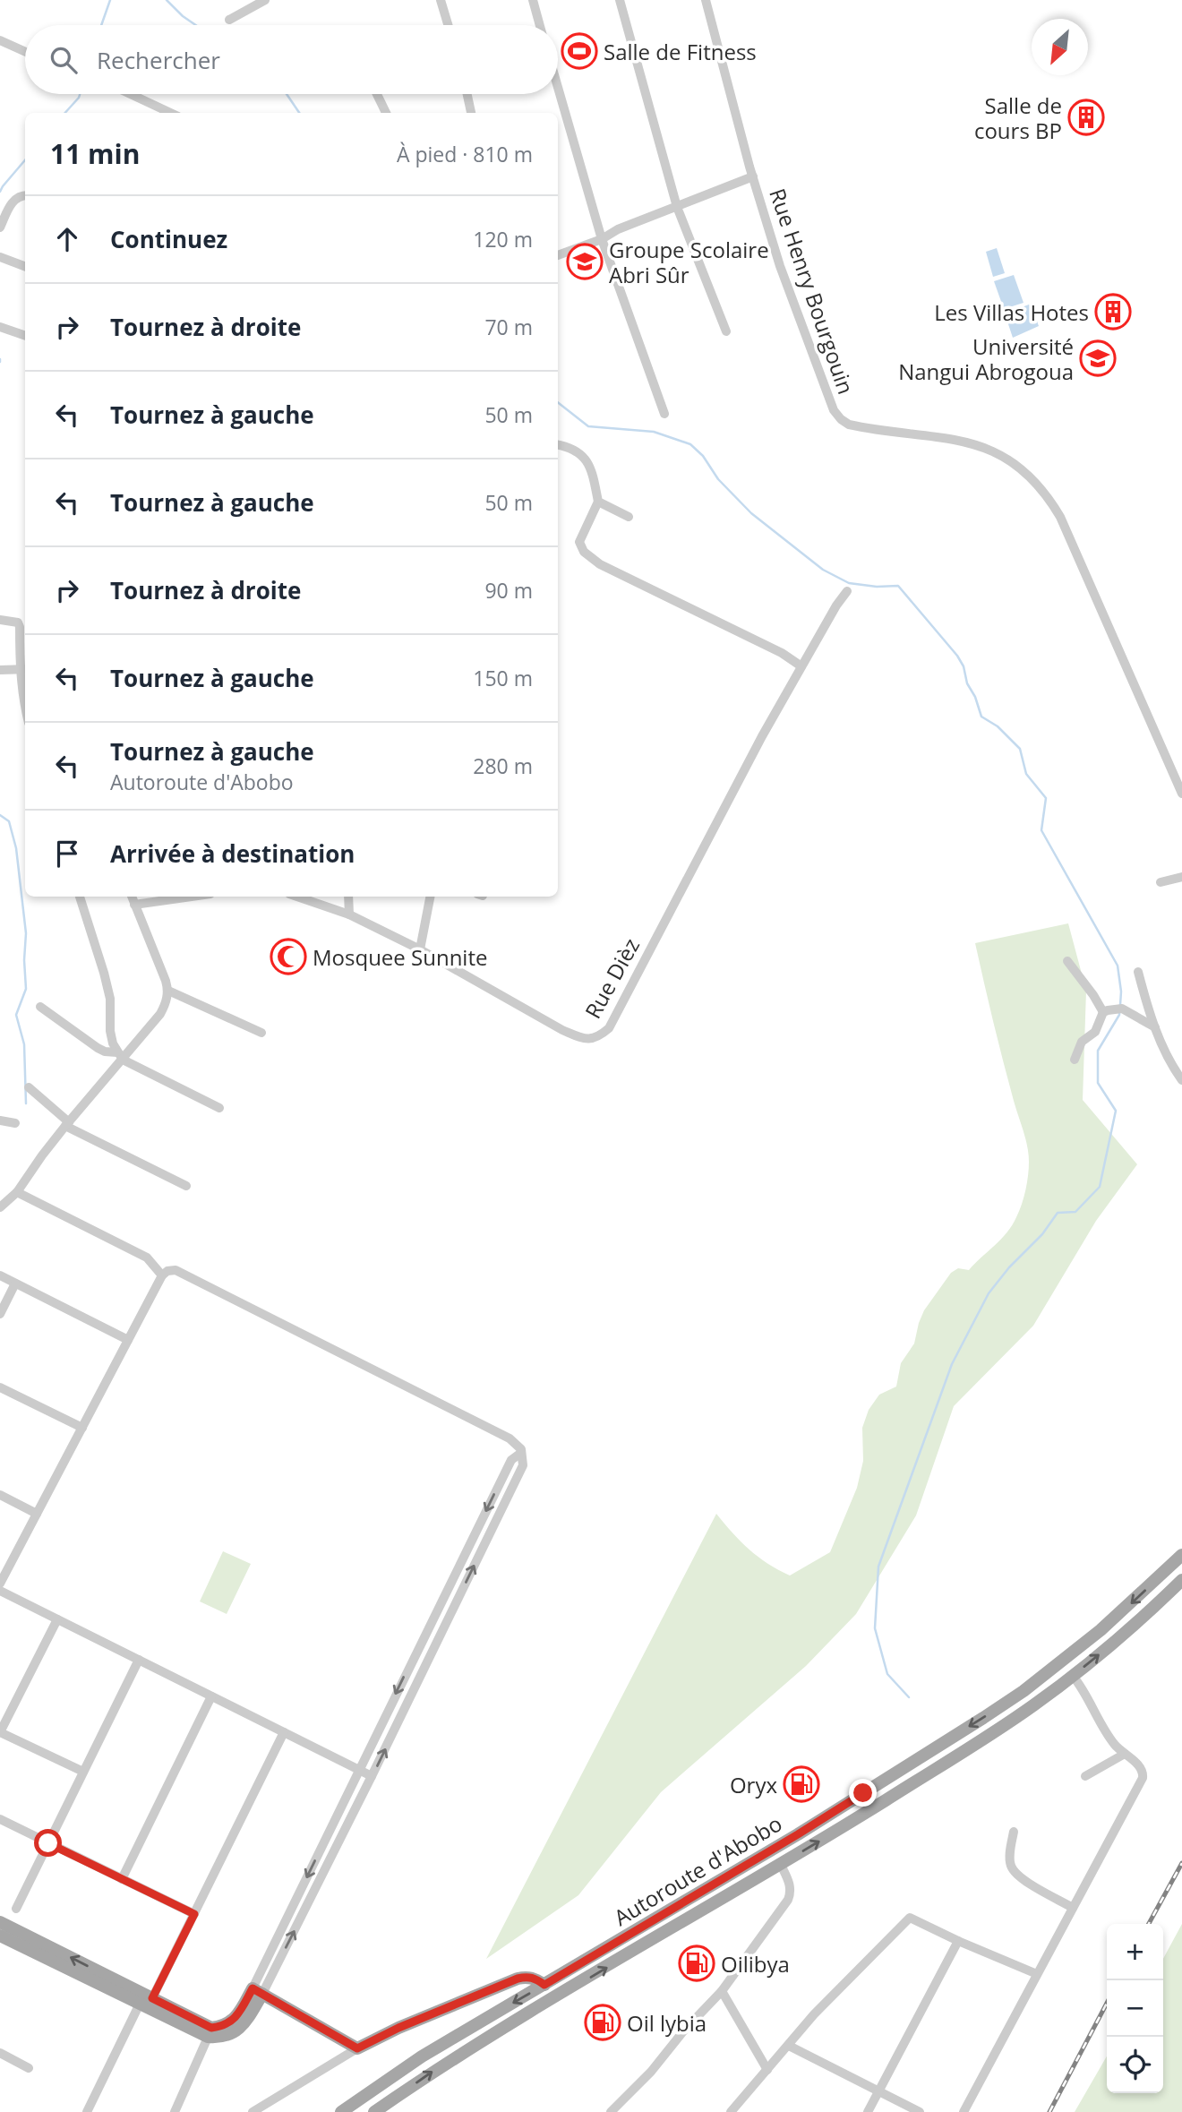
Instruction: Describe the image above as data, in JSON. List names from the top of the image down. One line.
{"streets":{"main road":["Autoroute d'Abobo"],"street":["Rue Henry Bourgouin","Rue Dièz"]},"places":{"sports":["Salle de Fitness"],"building":["Salle de cours BP","Les Villas Hotes"],"school or university":["Groupe Scolaire Abri Sûr","Université Nangui Abrogoua"],"mosque":["Mosquee Sunnite"],"fuel station":["Oryx","Oilibya","Oil lybia"]},"north":"bottom left","page":{"search":"Rechercher","heading":["11 min","À pied · 810 m"],"list":[["Continuez","120 m"],["Tournez à droite","70 m"],["Tournez à gauche","50 m"],["Tournez à gauche","50 m"],["Tournez à droite","90 m"],["Tournez à gauche","150 m"],["Tournez à gauche","Autoroute d'Abobo","280 m"],"Arrivée à destination"],"map_buttons":["+","−"]}}
